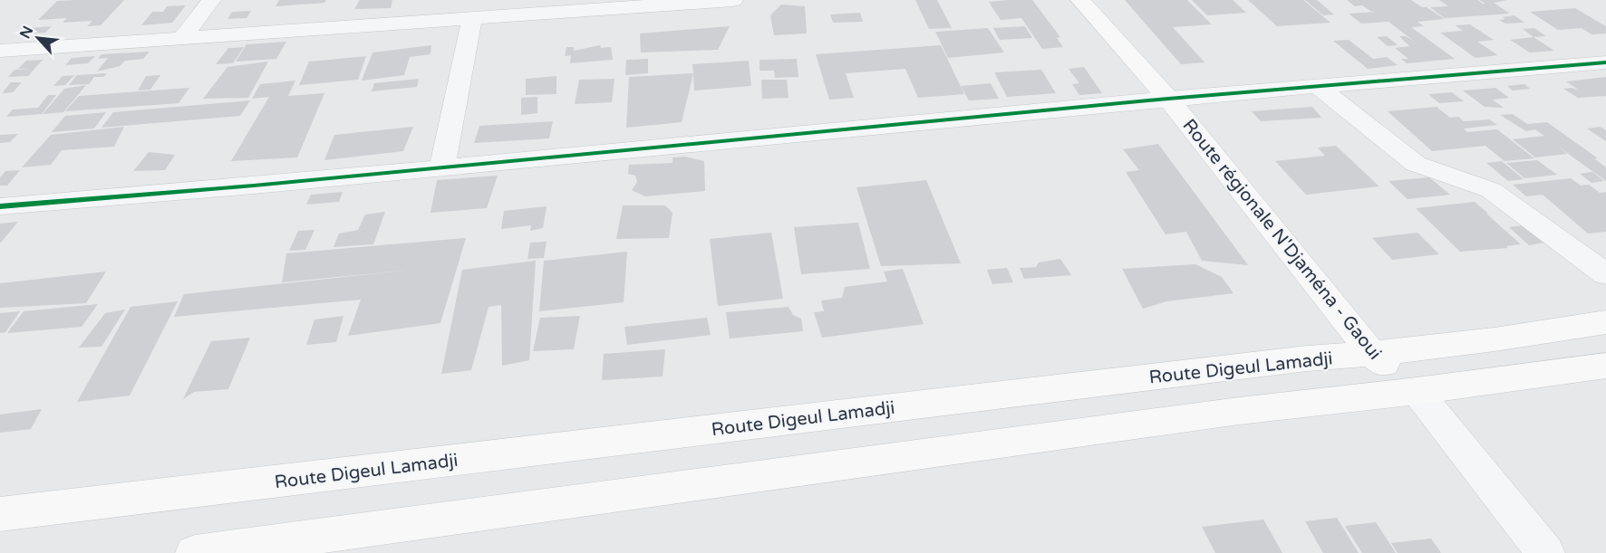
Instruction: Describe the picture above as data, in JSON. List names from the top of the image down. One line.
{"streets":{"main road":["Route régionale N'Djaména - Gaoui","Route Digeul Lamadji"]},"crossings":[["Route régionale N'Djaména - Gaoui","Route Digeul Lamadji"]],"north":"top left"}
